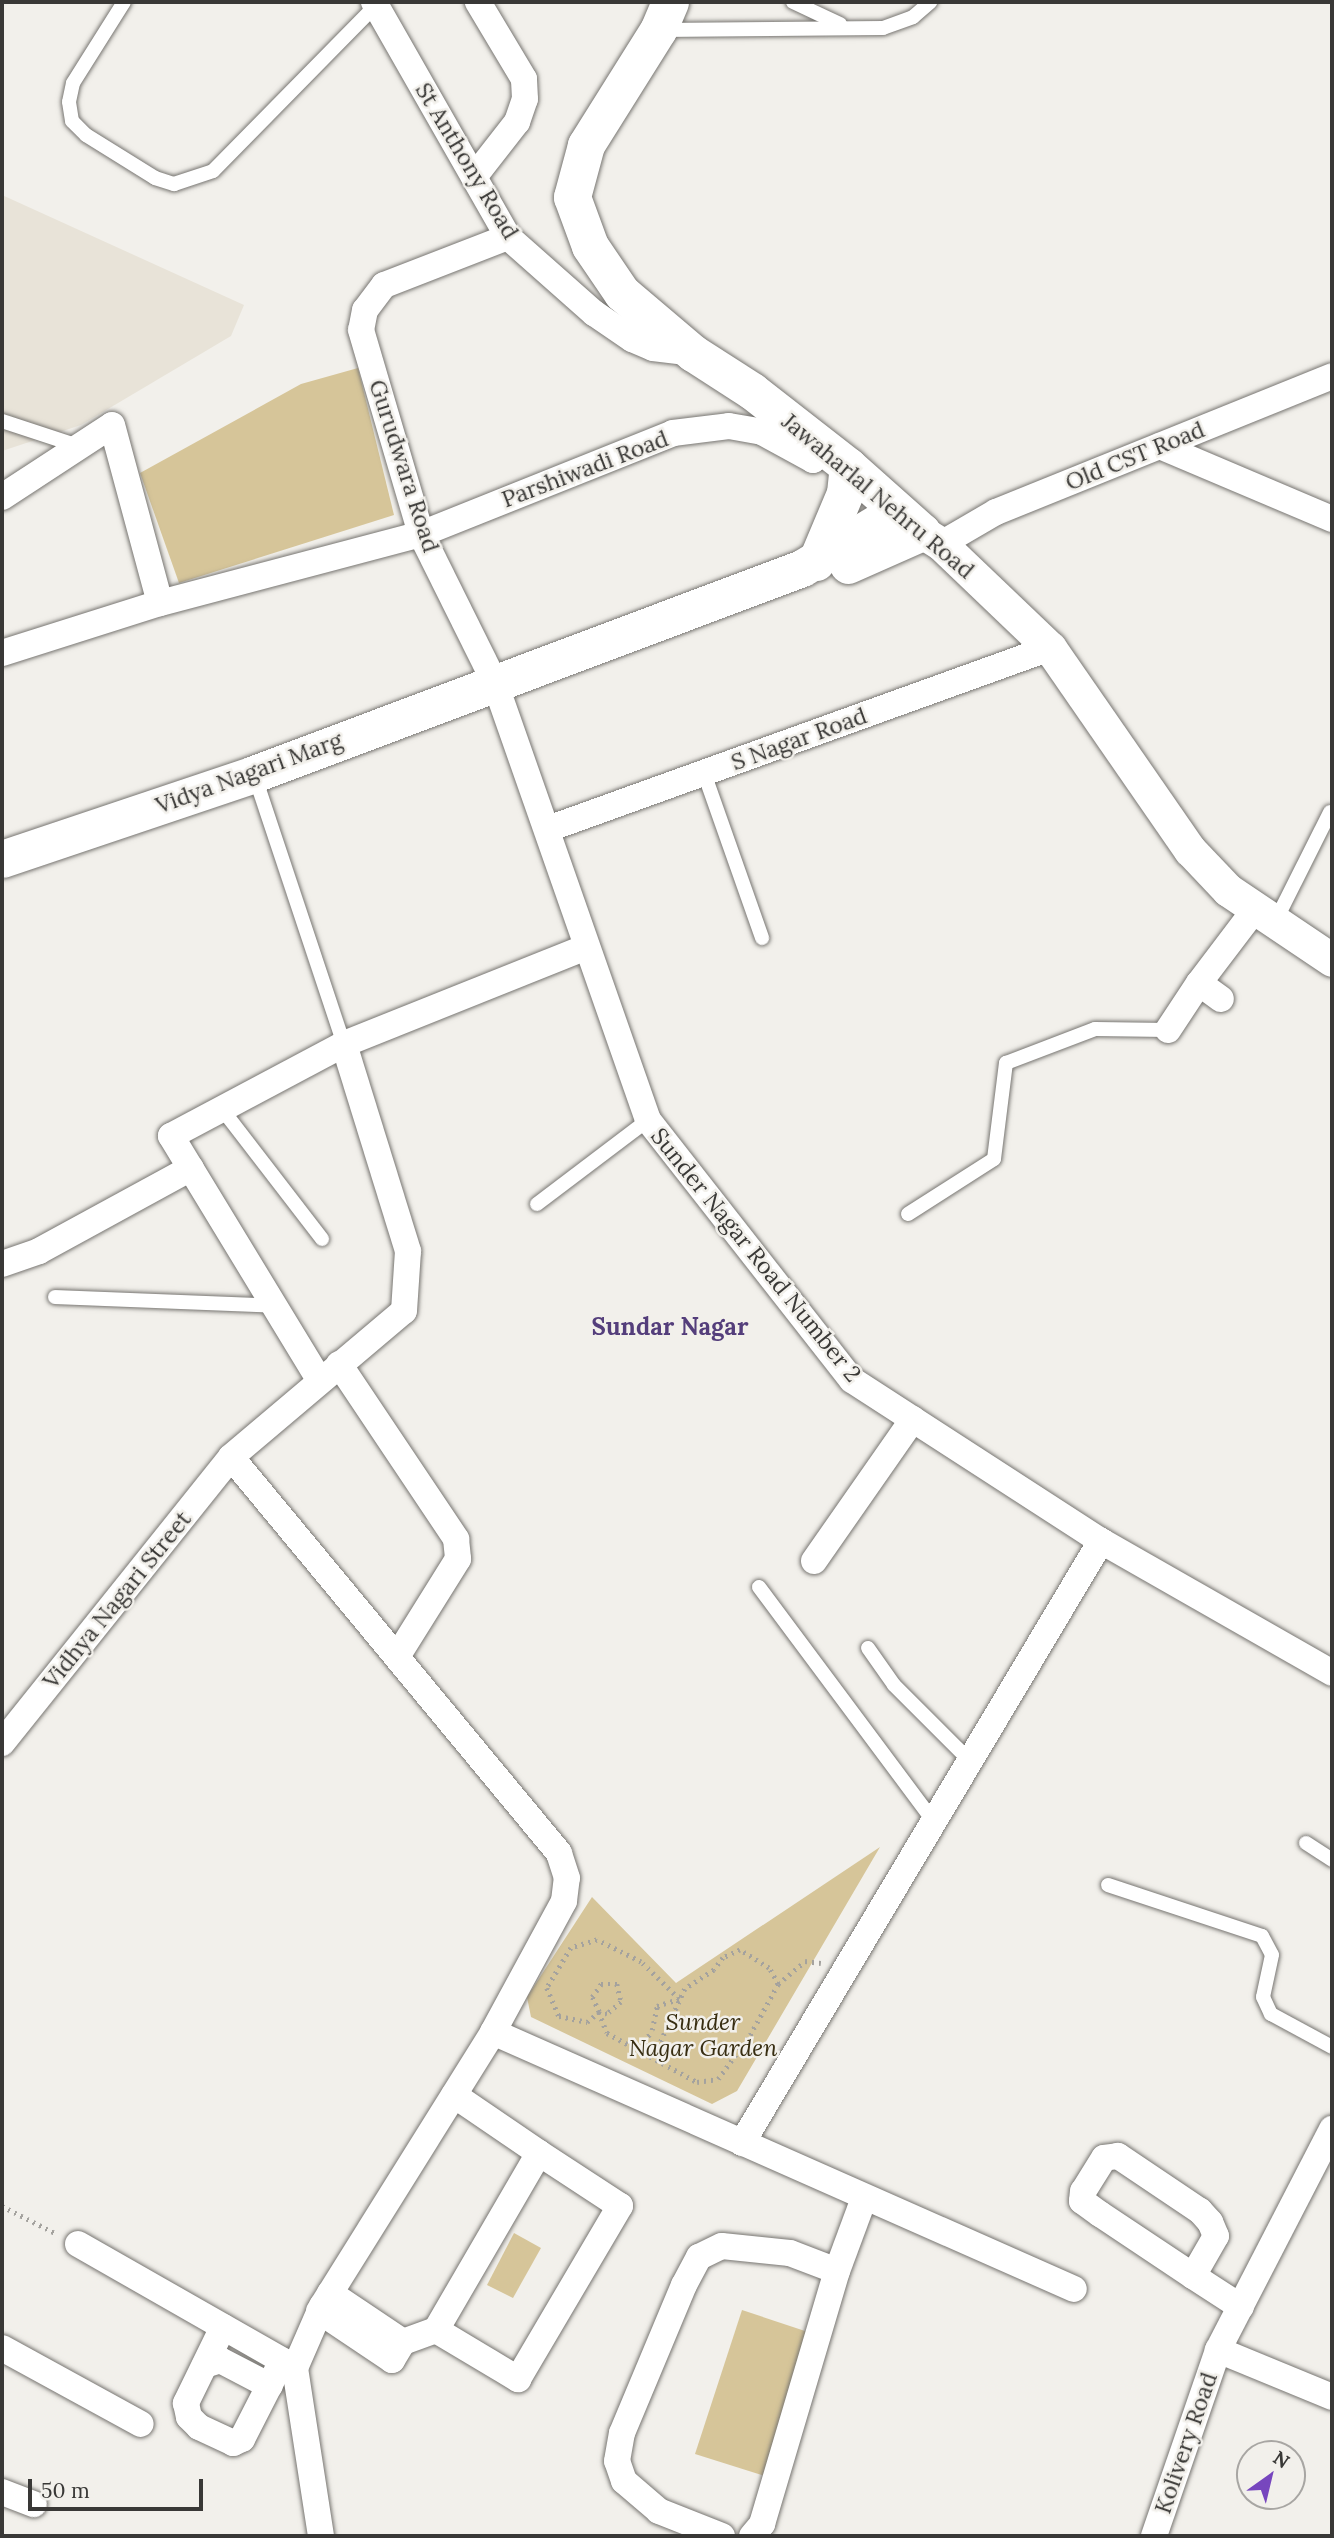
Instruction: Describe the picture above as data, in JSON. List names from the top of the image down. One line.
{"streets":{"main road":["Jawaharlal Nehru Road","Vidya Nagari Marg"],"street":["St Anthony Road","Old CST Road","Gurudwara Road","Parshiwadi Road","S Nagar Road","Sunder Nagar Road Number 2","Vidhya Nagari Street","Kolivery Road"]},"crossings":[["St Anthony Road","Gurudwara Road"],["St Anthony Road","Jawaharlal Nehru Road"],["Old CST Road","Jawaharlal Nehru Road"],["Gurudwara Road","Parshiwadi Road"],["Gurudwara Road","Vidya Nagari Marg"],["Gurudwara Road","Sunder Nagar Road Number 2"],["Parshiwadi Road","Jawaharlal Nehru Road"],["Jawaharlal Nehru Road","S Nagar Road"],["S Nagar Road","Sunder Nagar Road Number 2"],["Vidya Nagari Marg","Sunder Nagar Road Number 2"]],"districts":["Sundar Nagar"],"parks":["Sunder Nagar Garden"],"scale_bar":"50 m","north":"top right"}
